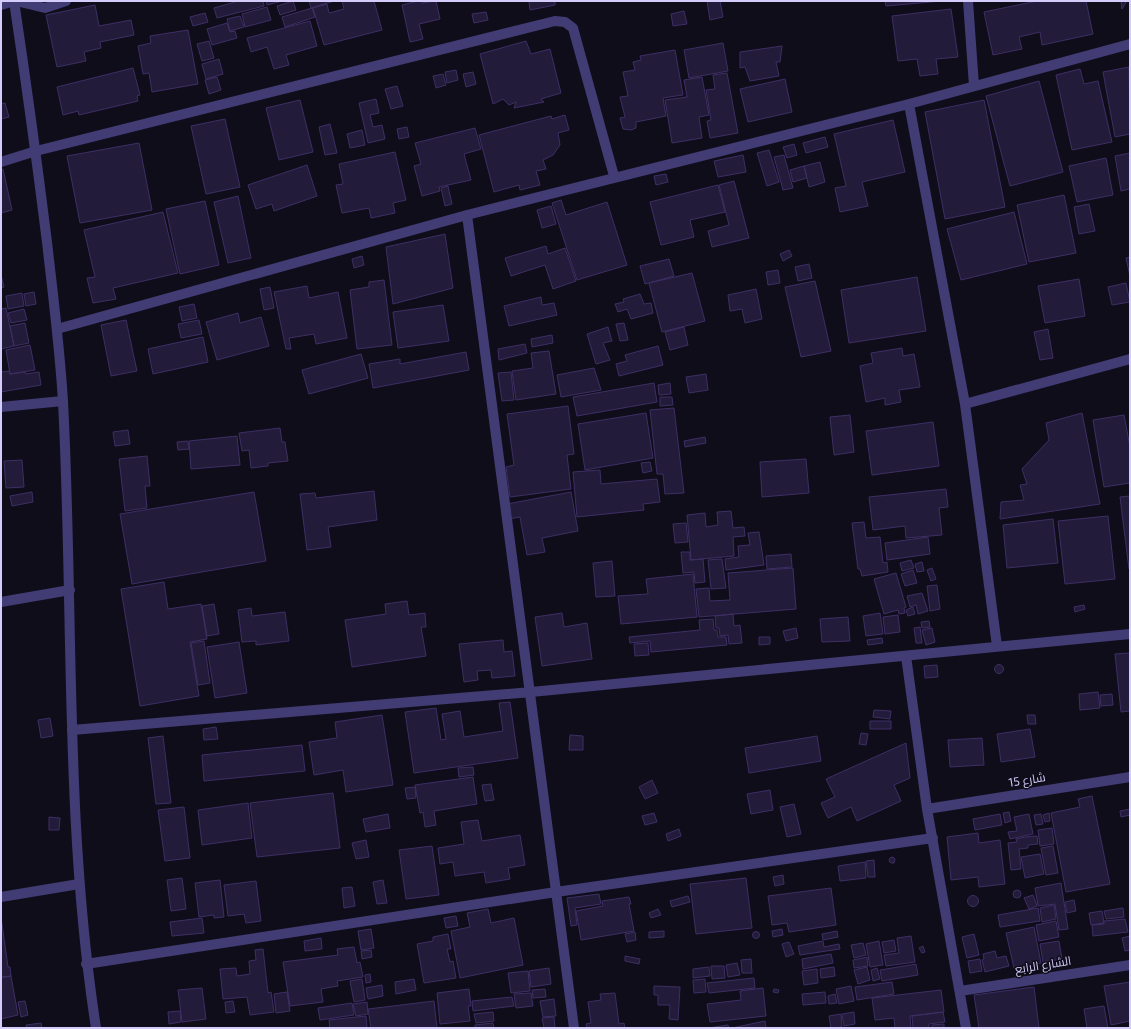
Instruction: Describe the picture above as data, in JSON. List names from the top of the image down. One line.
{"streets":{"street":["شارع 15","الشارع الرابع"]}}
